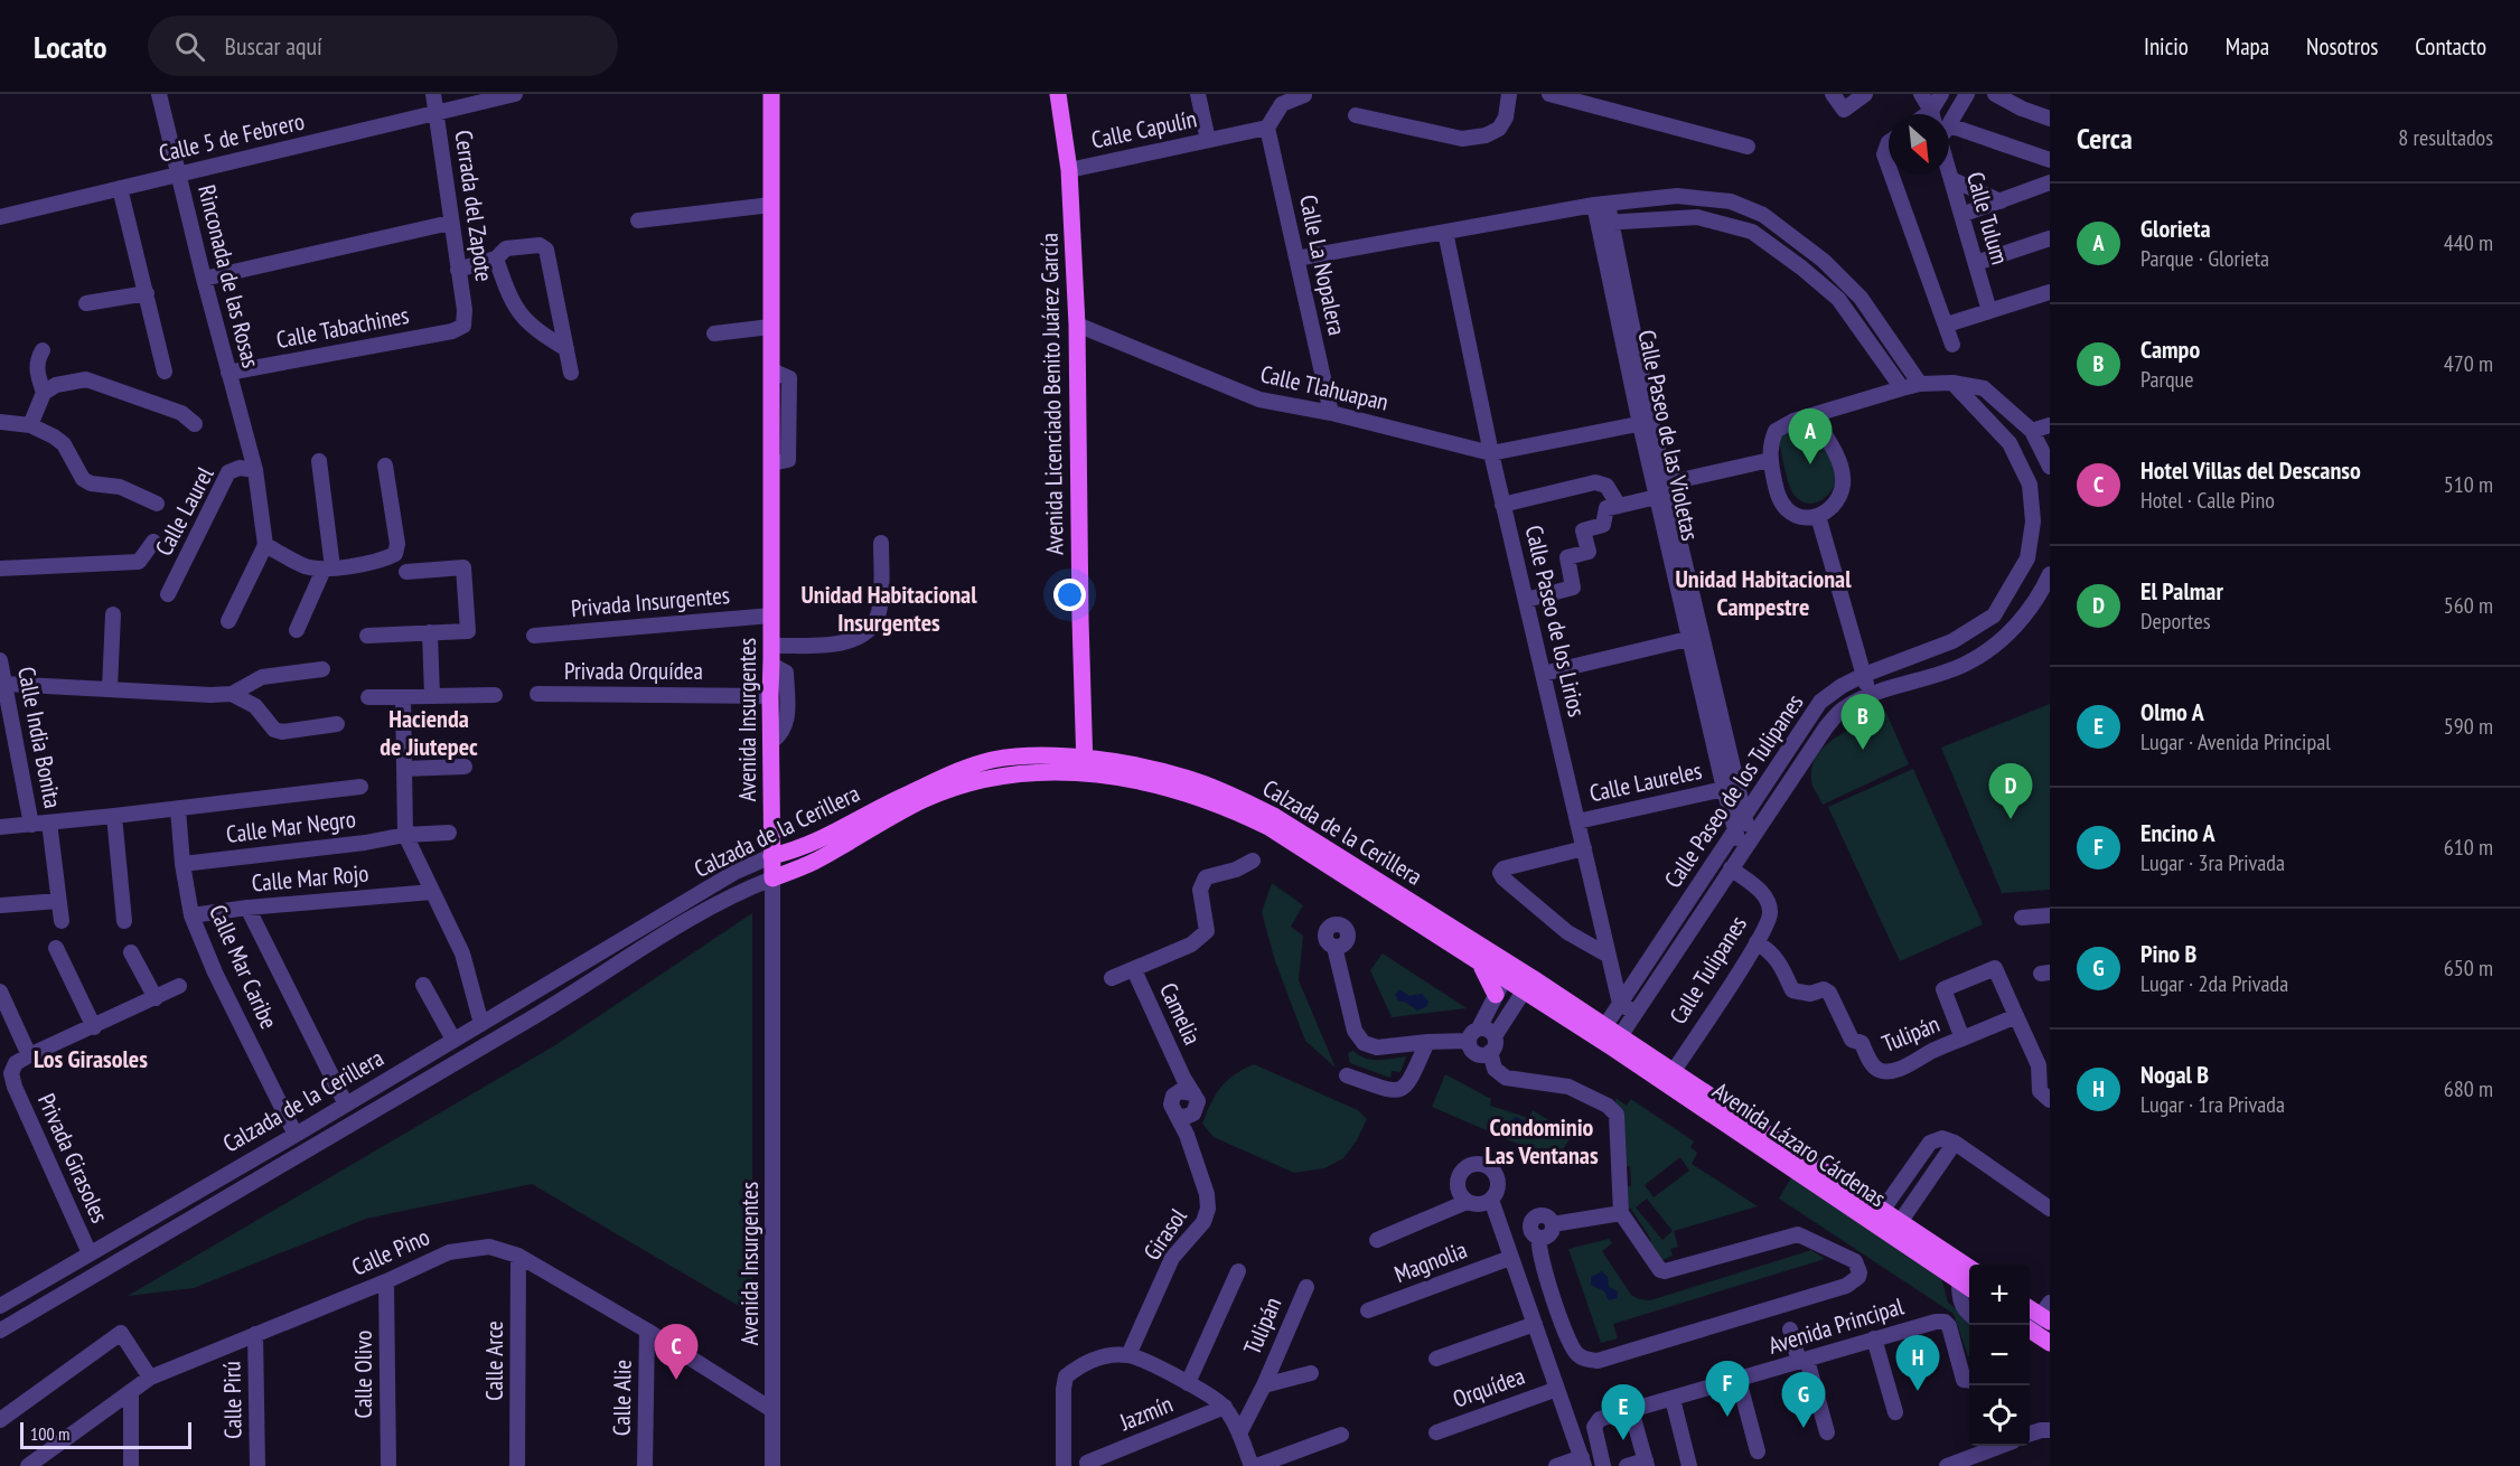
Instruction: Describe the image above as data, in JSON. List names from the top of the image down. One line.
{"streets":{"main road":["Avenida Licenciado Benito Juárez García","Avenida Insurgentes","Calzada de la Cerillera","Avenida Lázaro Cárdenas"],"street":["Calle Capulín","Calle 5 de Febrero","Cerrada del Zapote","Calle Tulum","Calle La Nopalera","Rinconada de las Rosas","Calle Tabachines","Calle Tlahuapan","Calle Paseo de las Violetas","Calle Laurel","Privada Insurgentes","Calle Paseo de los Lirios","Privada Orquídea","Calle India Bonita","Calle Laureles","Calle Paseo de los Tulipanes","Calle Mar Negro","Calle Mar Rojo","Calle Mar Caribe","Calle Tulipanes","Camelia","Tulipán","Privada Girasoles","Girasol","Calle Pino","Magnolia","Avenida Principal","Calle Arce","Calle Olivo","Orquídea","Calle Alie","Calle Pirú","Jazmín"]},"crossings":[["Calle Capulín","Calle La Nopalera"],["Calle Capulín","Avenida Licenciado Benito Juárez García"],["Calle 5 de Febrero","Cerrada del Zapote"],["Calle 5 de Febrero","Rinconada de las Rosas"],["Cerrada del Zapote","Calle Tabachines"],["Calle La Nopalera","Calle Tlahuapan"],["Rinconada de las Rosas","Calle Tabachines"],["Rinconada de las Rosas","Calle Laurel"],["Calle Tlahuapan","Avenida Licenciado Benito Juárez García"],["Calle Tlahuapan","Calle Paseo de los Lirios"],["Avenida Licenciado Benito Juárez García","Calzada de la Cerillera"],["Calle Paseo de las Violetas","Calle Laureles"],["Calle Paseo de las Violetas","Calle Paseo de los Tulipanes"],["Privada Insurgentes","Avenida Insurgentes"],["Calle Paseo de los Lirios","Calle Laureles"],["Calle Paseo de los Lirios","Calle Paseo de los Tulipanes"],["Privada Orquídea","Avenida Insurgentes"],["Avenida Insurgentes","Calzada de la Cerillera"],["Avenida Insurgentes","Calle Pino"],["Calle Paseo de los Tulipanes","Calzada de la Cerillera"],["Calle Paseo de los Tulipanes","Calle Tulipanes"],["Calle Paseo de los Tulipanes","Avenida Lázaro Cárdenas"],["Calle Mar Negro","Calle Mar Caribe"],["Calzada de la Cerillera","Calle Mar Caribe"],["Calzada de la Cerillera","Avenida Lázaro Cárdenas"],["Calzada de la Cerillera","Privada Girasoles"],["Calle Mar Rojo","Calle Mar Caribe"],["Calle Tulipanes","Tulipán"],["Calle Tulipanes","Avenida Lázaro Cárdenas"],["Calle Pino","Calle Arce"],["Calle Pino","Calle Olivo"],["Calle Pino","Calle Alie"],["Calle Pino","Calle Pirú"]],"districts":["Unidad Habitacional Campestre","Unidad Habitacional Insurgentes","Hacienda de Jiutepec","Los Girasoles","Condominio Las Ventanas"],"scale_bar":"100 m","north":"bottom right","page":{"header":"Locato","search":"Buscar aquí","nav":["Inicio","Mapa","Nosotros","Contacto"],"heading":["Cerca","8 resultados"],"list":[{"mark":"A","name":"Glorieta","note":"Parque · Glorieta","value":"440 m"},{"mark":"B","name":"Campo","note":"Parque","value":"470 m"},{"mark":"C","name":"Hotel Villas del Descanso","note":"Hotel · Calle Pino","value":"510 m"},{"mark":"D","name":"El Palmar","note":"Deportes","value":"560 m"},{"mark":"E","name":"Olmo A","note":"Lugar · Avenida Principal","value":"590 m"},{"mark":"F","name":"Encino A","note":"Lugar · 3ra Privada","value":"610 m"},{"mark":"G","name":"Pino B","note":"Lugar · 2da Privada","value":"650 m"},{"mark":"H","name":"Nogal B","note":"Lugar · 1ra Privada","value":"680 m"}],"pins":["A","B","D","C","H","F","G","E"],"map_buttons":["+","−"],"scale":"100 m"}}
